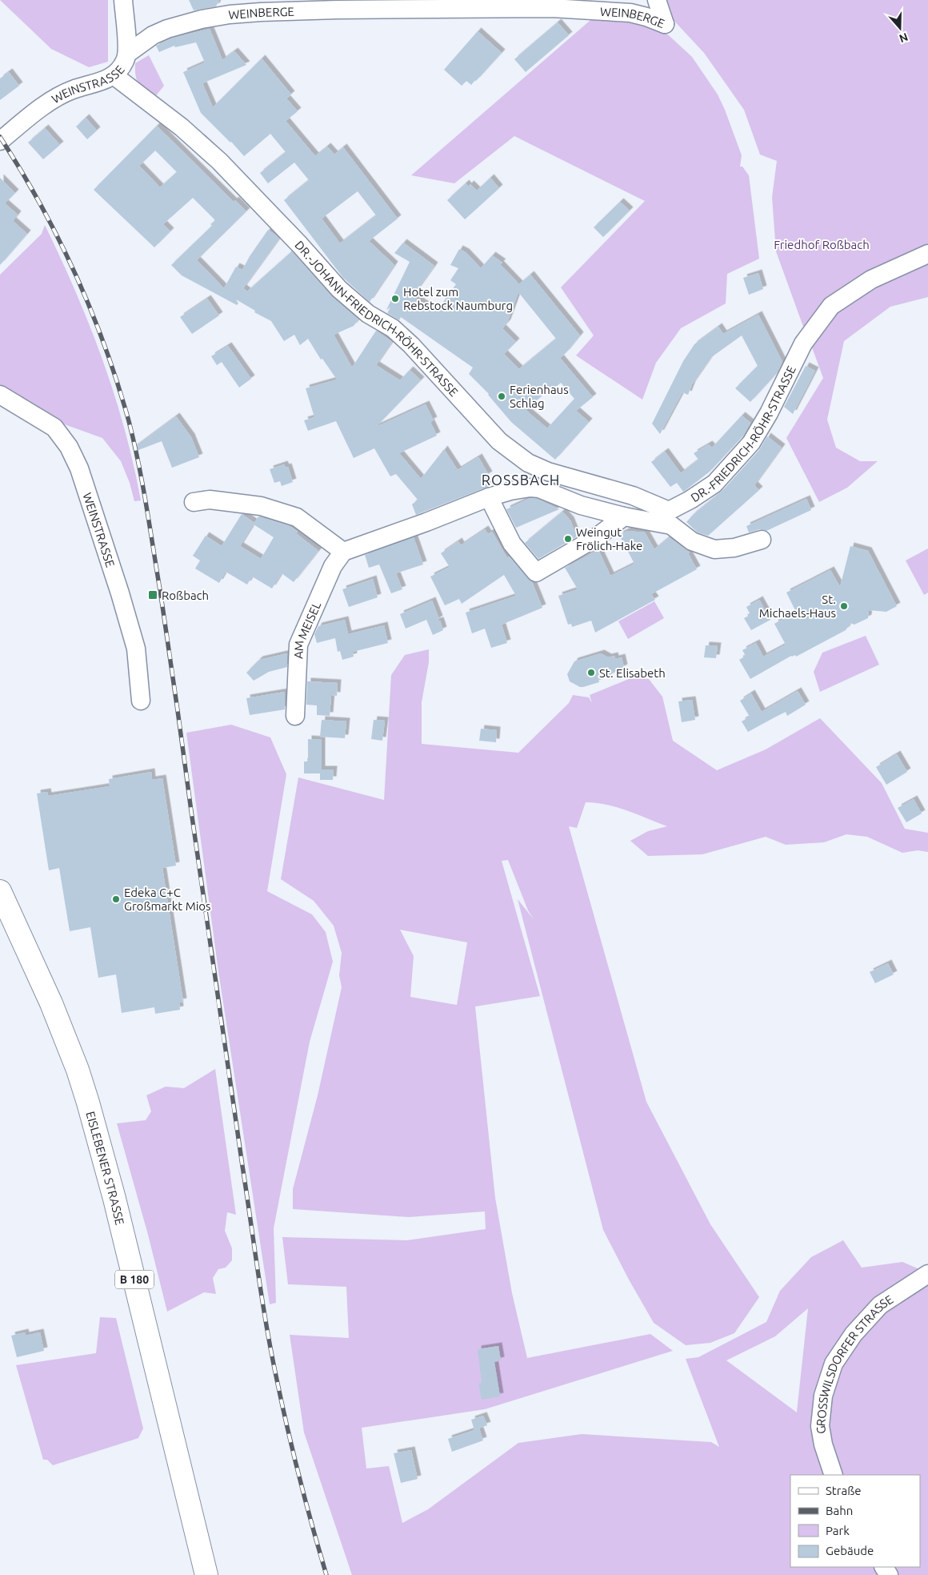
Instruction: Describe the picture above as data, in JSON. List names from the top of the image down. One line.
{"streets":{"main road":["EISLEBENER STRASSE","B 180"],"street":["WEINBERGE","WEINSTRASSE","DR.-JOHANN-FRIEDRICH-RÖHR-STRASSE","DR.-FRIEDRICH-RÖHR-STRASSE","AM MEISEL","GROSSWILSDORFER STRASSE"]},"crossings":[["WEINBERGE","WEINSTRASSE"],["WEINSTRASSE","DR.-JOHANN-FRIEDRICH-RÖHR-STRASSE"],["DR.-JOHANN-FRIEDRICH-RÖHR-STRASSE","DR.-FRIEDRICH-RÖHR-STRASSE"]],"districts":["ROSSBACH"],"parks":["Friedhof Roßbach"],"places":{"other":["Hotel zum Rebstock Naumburg","Ferienhaus Schlag","Weingut Frölich-Hake","St. Michaels-Haus","St. Elisabeth","Edeka C+C Großmarkt Mios"],"transit":["Roßbach"]},"legend":["Straße","Bahn","Park","Gebäude"],"north":"bottom"}
